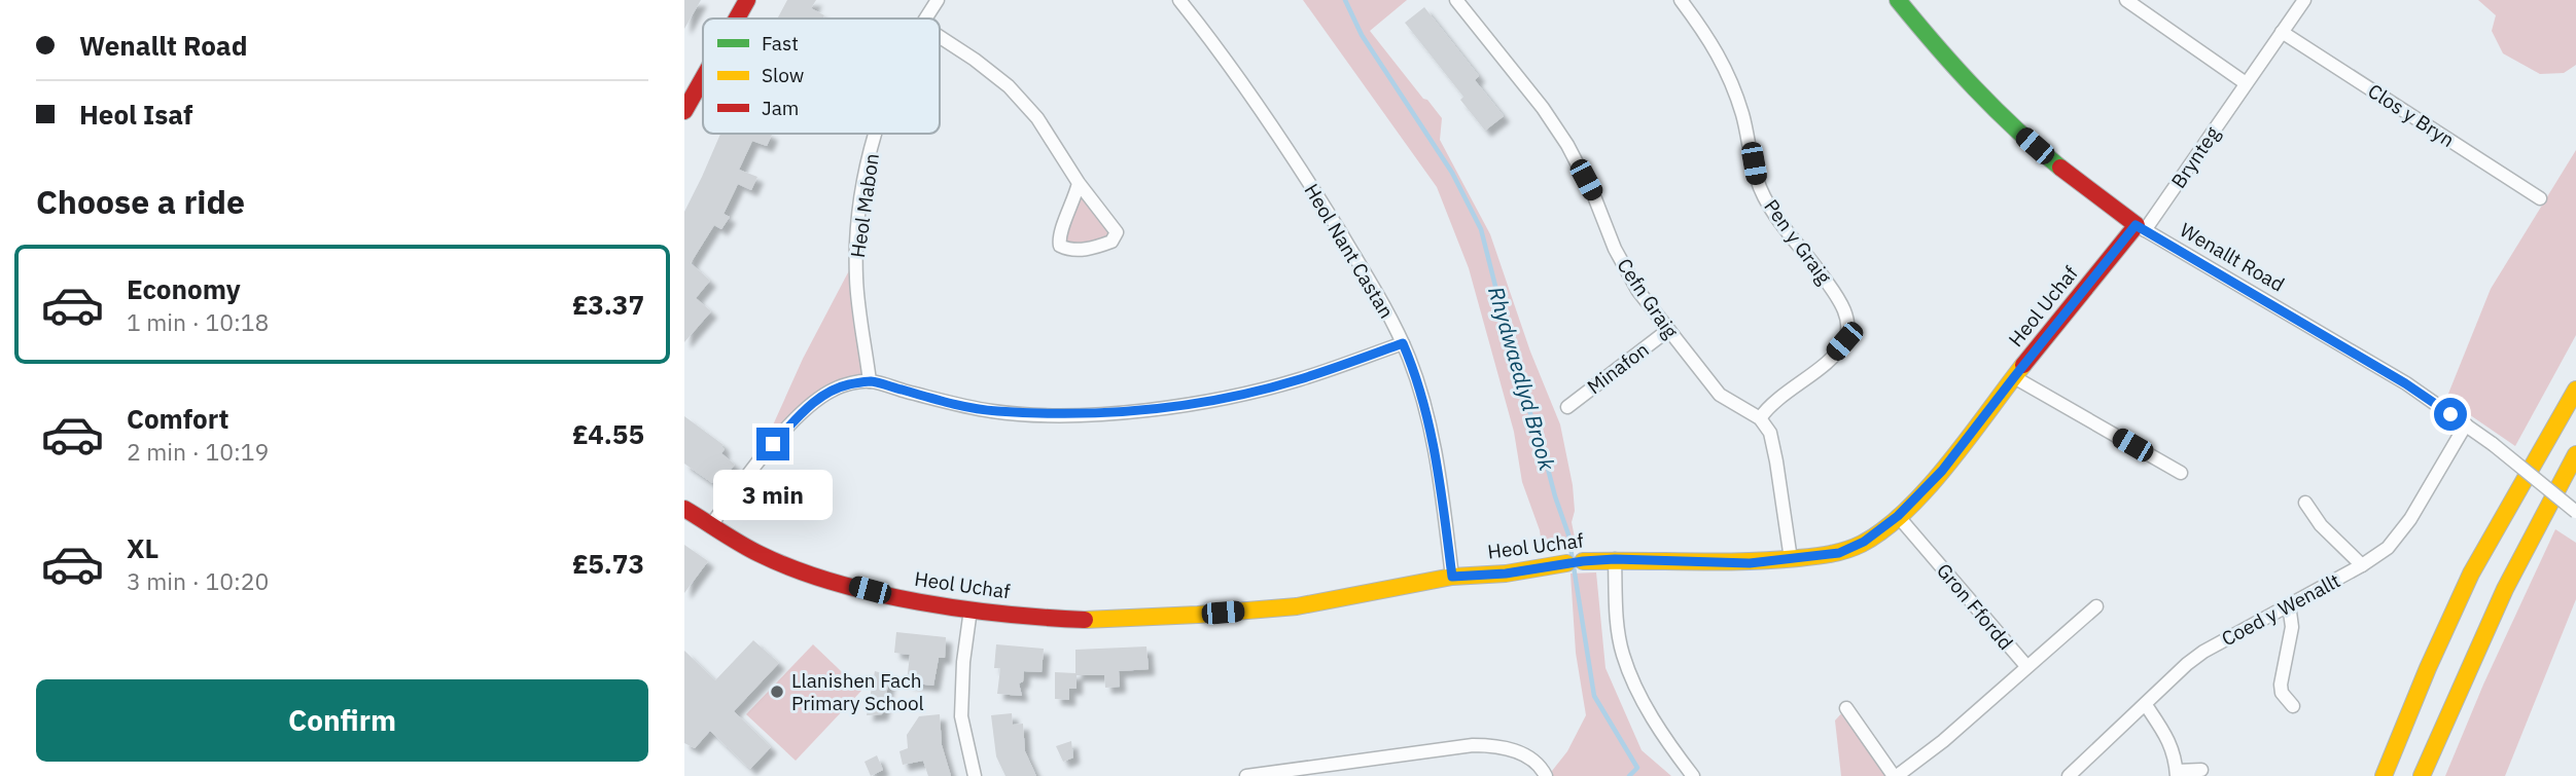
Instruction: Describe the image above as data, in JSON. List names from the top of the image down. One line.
{"streets":{"main road":["Wenallt Road","Heol Uchaf"],"street":["Clos y Bryn","Brynteg","Heol Mabon","Pen y Graig","Heol Nant Castan","Cefn Graig","Minafon","Gron Ffordd","Coed y Wenallt"]},"crossings":[["Clos y Bryn","Brynteg"],["Brynteg","Wenallt Road"],["Brynteg","Heol Uchaf"],["Pen y Graig","Cefn Graig"],["Heol Nant Castan","Heol Uchaf"],["Wenallt Road","Heol Uchaf"],["Wenallt Road","Coed y Wenallt"],["Cefn Graig","Minafon"],["Heol Uchaf","Gron Ffordd"]],"water":["Rhydwaedlyd Brook"],"places":["Llanishen Fach Primary School"],"legend":["Fast","Slow","Jam"],"page":{"banner":["Wenallt Road","Heol Isaf"],"heading":"Choose a ride","list":[{"name":"Economy","note":"1 min · 10:18","value":"£3.37"},{"name":"Comfort","note":"2 min · 10:19","value":"£4.55"},{"name":"XL","note":"3 min · 10:20","value":"£5.73"}],"bubble":"3 min","buttons":"Confirm"}}
